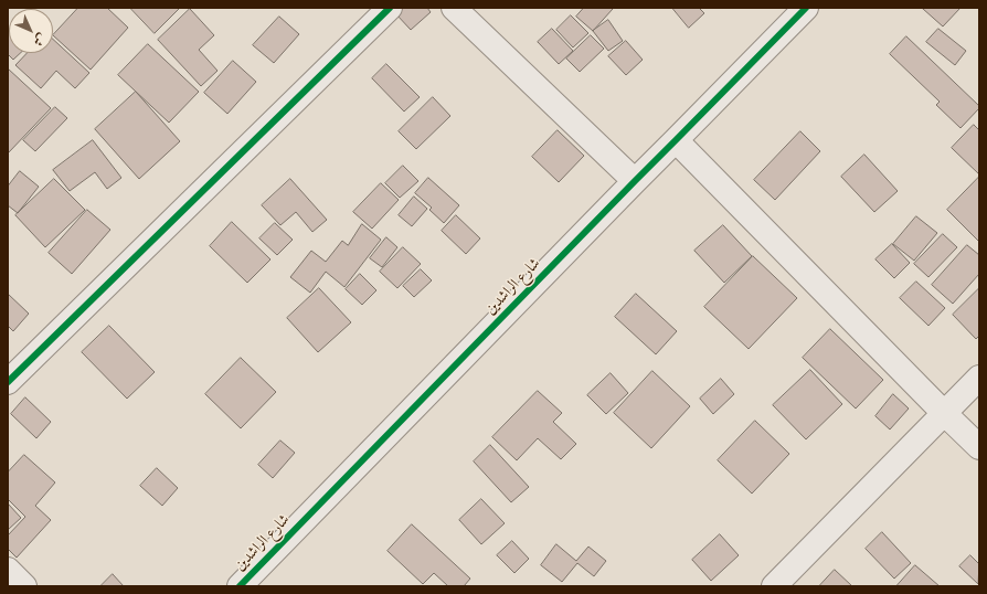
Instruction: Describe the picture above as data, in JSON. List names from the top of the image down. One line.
{"streets":{"street":["شارع الراشدين"]},"north":"bottom right"}
